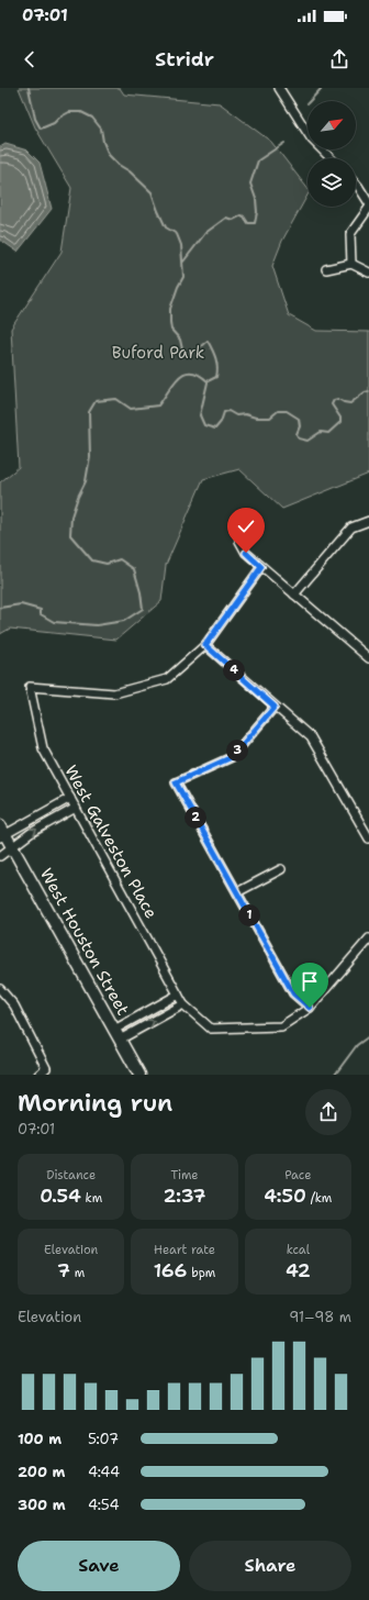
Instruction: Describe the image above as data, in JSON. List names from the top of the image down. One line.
{"streets":{"main road":["West Houston Street"],"street":["West Galveston Place"]},"parks":["Buford Park"],"north":"top right","page":{"status":"07:01","header":"Stridr","pins":["4","3","2","1"],"heading":["Morning run","07:01"],"stats":[["Distance","0.54 km"],["Time","2:37"],["Pace","4:50 /km"],["Elevation","7 m"],["Heart rate","166 bpm"],["kcal","42"]],"chart":["Elevation","91–98 m"],"list":[{"name":"100 m","note":"5:07"},{"name":"200 m","note":"4:44"},{"name":"300 m","note":"4:54"}],"buttons":["Save","Share"]}}
